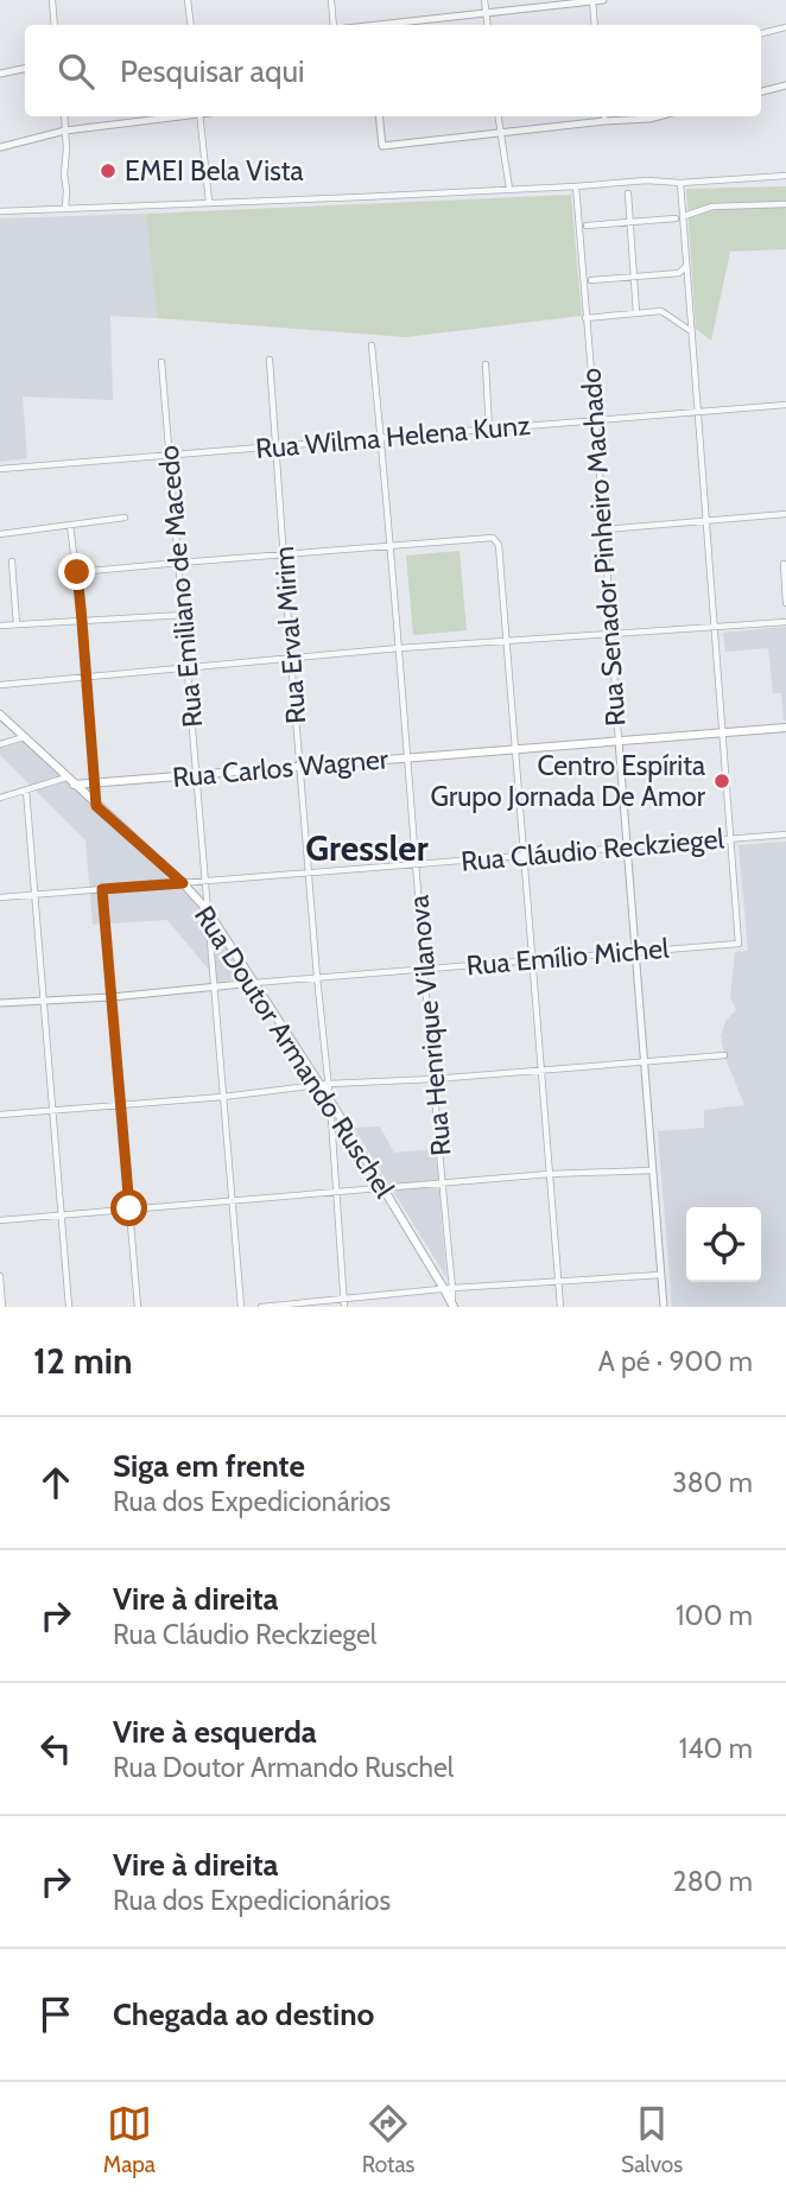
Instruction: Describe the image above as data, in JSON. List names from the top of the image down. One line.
{"streets":{"main road":["Rua Carlos Wagner","Rua Doutor Armando Ruschel"],"street":["Rua Wilma Helena Kunz","Rua Senador Pinheiro Machado","Rua Emiliano de Macedo","Rua Erval Mirim","Rua Cláudio Reckziegel","Rua Emílio Michel","Rua Henrique Vilanova"]},"crossings":[["Rua Wilma Helena Kunz","Rua Senador Pinheiro Machado"],["Rua Wilma Helena Kunz","Rua Emiliano de Macedo"],["Rua Wilma Helena Kunz","Rua Erval Mirim"],["Rua Wilma Helena Kunz","Rua Henrique Vilanova"],["Rua Senador Pinheiro Machado","Rua Carlos Wagner"],["Rua Senador Pinheiro Machado","Rua Cláudio Reckziegel"],["Rua Senador Pinheiro Machado","Rua Emílio Michel"],["Rua Emiliano de Macedo","Rua Carlos Wagner"],["Rua Emiliano de Macedo","Rua Cláudio Reckziegel"],["Rua Emiliano de Macedo","Rua Emílio Michel"],["Rua Emiliano de Macedo","Rua Doutor Armando Ruschel"],["Rua Erval Mirim","Rua Carlos Wagner"],["Rua Erval Mirim","Rua Cláudio Reckziegel"],["Rua Erval Mirim","Rua Emílio Michel"],["Rua Erval Mirim","Rua Doutor Armando Ruschel"],["Rua Carlos Wagner","Rua Henrique Vilanova"],["Rua Carlos Wagner","Rua Doutor Armando Ruschel"],["Rua Cláudio Reckziegel","Rua Emílio Michel"],["Rua Cláudio Reckziegel","Rua Henrique Vilanova"],["Rua Cláudio Reckziegel","Rua Doutor Armando Ruschel"],["Rua Emílio Michel","Rua Henrique Vilanova"],["Rua Emílio Michel","Rua Doutor Armando Ruschel"],["Rua Henrique Vilanova","Rua Doutor Armando Ruschel"]],"districts":["Gressler"],"places":["EMEI Bela Vista","Centro Espírita Grupo Jornada De Amor"],"page":{"search":"Pesquisar aqui","heading":["12 min","A pé · 900 m"],"list":[["Siga em frente","Rua dos Expedicionários","380 m"],["Vire à direita","Rua Cláudio Reckziegel","100 m"],["Vire à esquerda","Rua Doutor Armando Ruschel","140 m"],["Vire à direita","Rua dos Expedicionários","280 m"],"Chegada ao destino"],"nav":["Mapa","Rotas","Salvos"]}}
